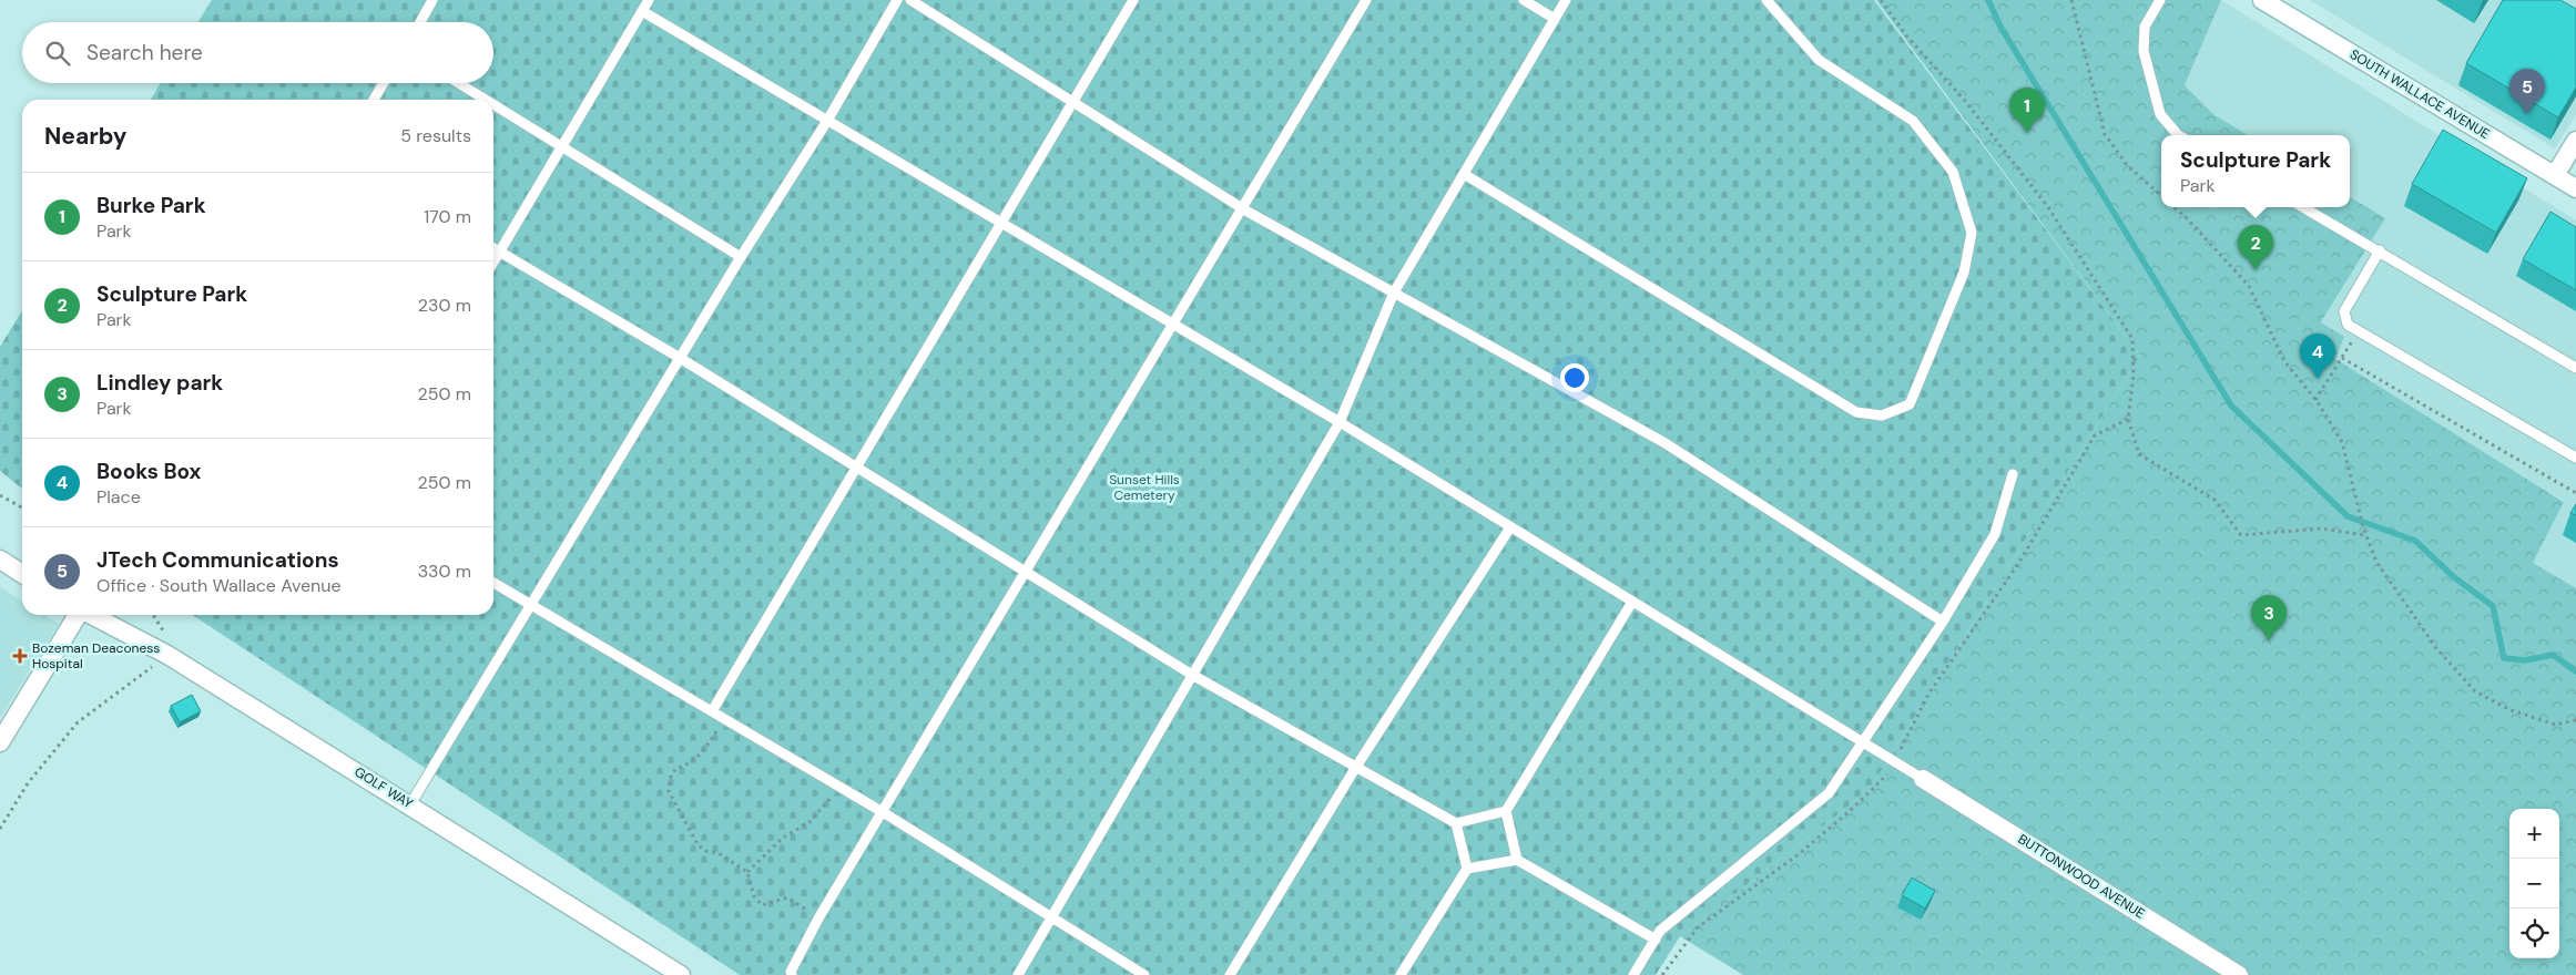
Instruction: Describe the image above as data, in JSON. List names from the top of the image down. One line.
{"streets":{"street":["SOUTH WALLACE AVENUE","GOLF WAY","BUTTONWOOD AVENUE"]},"parks":["Sunset Hills Cemetery"],"places":{"health":["Bozeman Deaconess Hospital"]},"page":{"search":"Search here","pins":["5","1","2","4","3"],"heading":["Nearby","5 results"],"popup":["Sculpture Park","Park"],"list":[{"mark":"1","name":"Burke Park","note":"Park","value":"170 m"},{"mark":"2","name":"Sculpture Park","note":"Park","value":"230 m"},{"mark":"3","name":"Lindley park","note":"Park","value":"250 m"},{"mark":"4","name":"Books Box","note":"Place","value":"250 m"},{"mark":"5","name":"JTech Communications","note":"Office · South Wallace Avenue","value":"330 m"}],"map_buttons":["+","−"]}}
